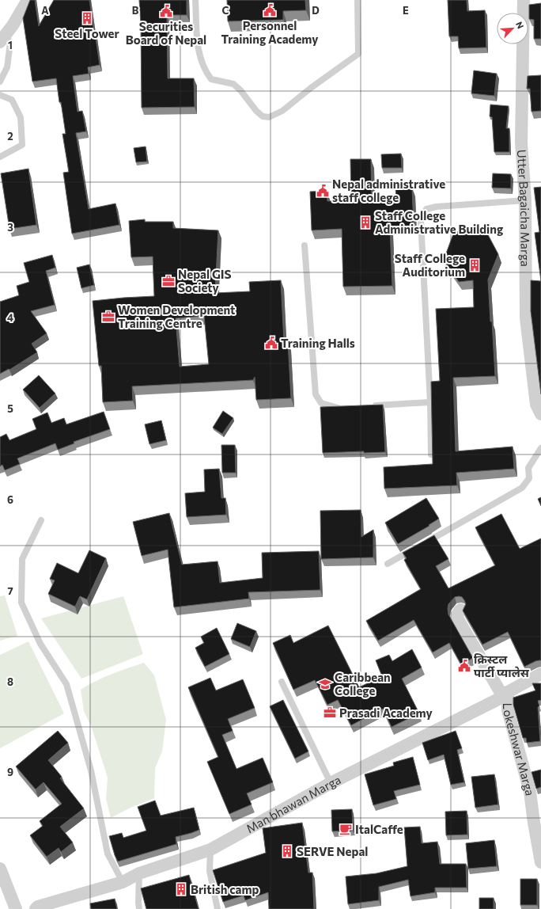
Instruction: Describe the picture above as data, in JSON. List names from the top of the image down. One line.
{"streets":{"street":["Utter Bagaicha Marga","Lokeshwar Marga","Man bhawan Marga"]},"crossings":[["Lokeshwar Marga","Man bhawan Marga"]],"places":{"public building":["Personnel Training Academy","Securities Board of Nepal","Nepal administrative staff college","Training Halls","क्रिस्टल पार्टी प्यालेस"],"building":["Steel Tower","Staff College Administrative Building","Staff College Auditorium","SERVE Nepal","British camp"],"office":["Nepal GIS Society","Women Development Training Centre","Prasadi Academy"],"school or university":["Caribbean College"],"cafe":["ItalCaffe"]},"north":"top right","grid":{"columns":["A","B","C","D","E"],"rows":["1","2","3","4","5","6","7","8","9"]}}
